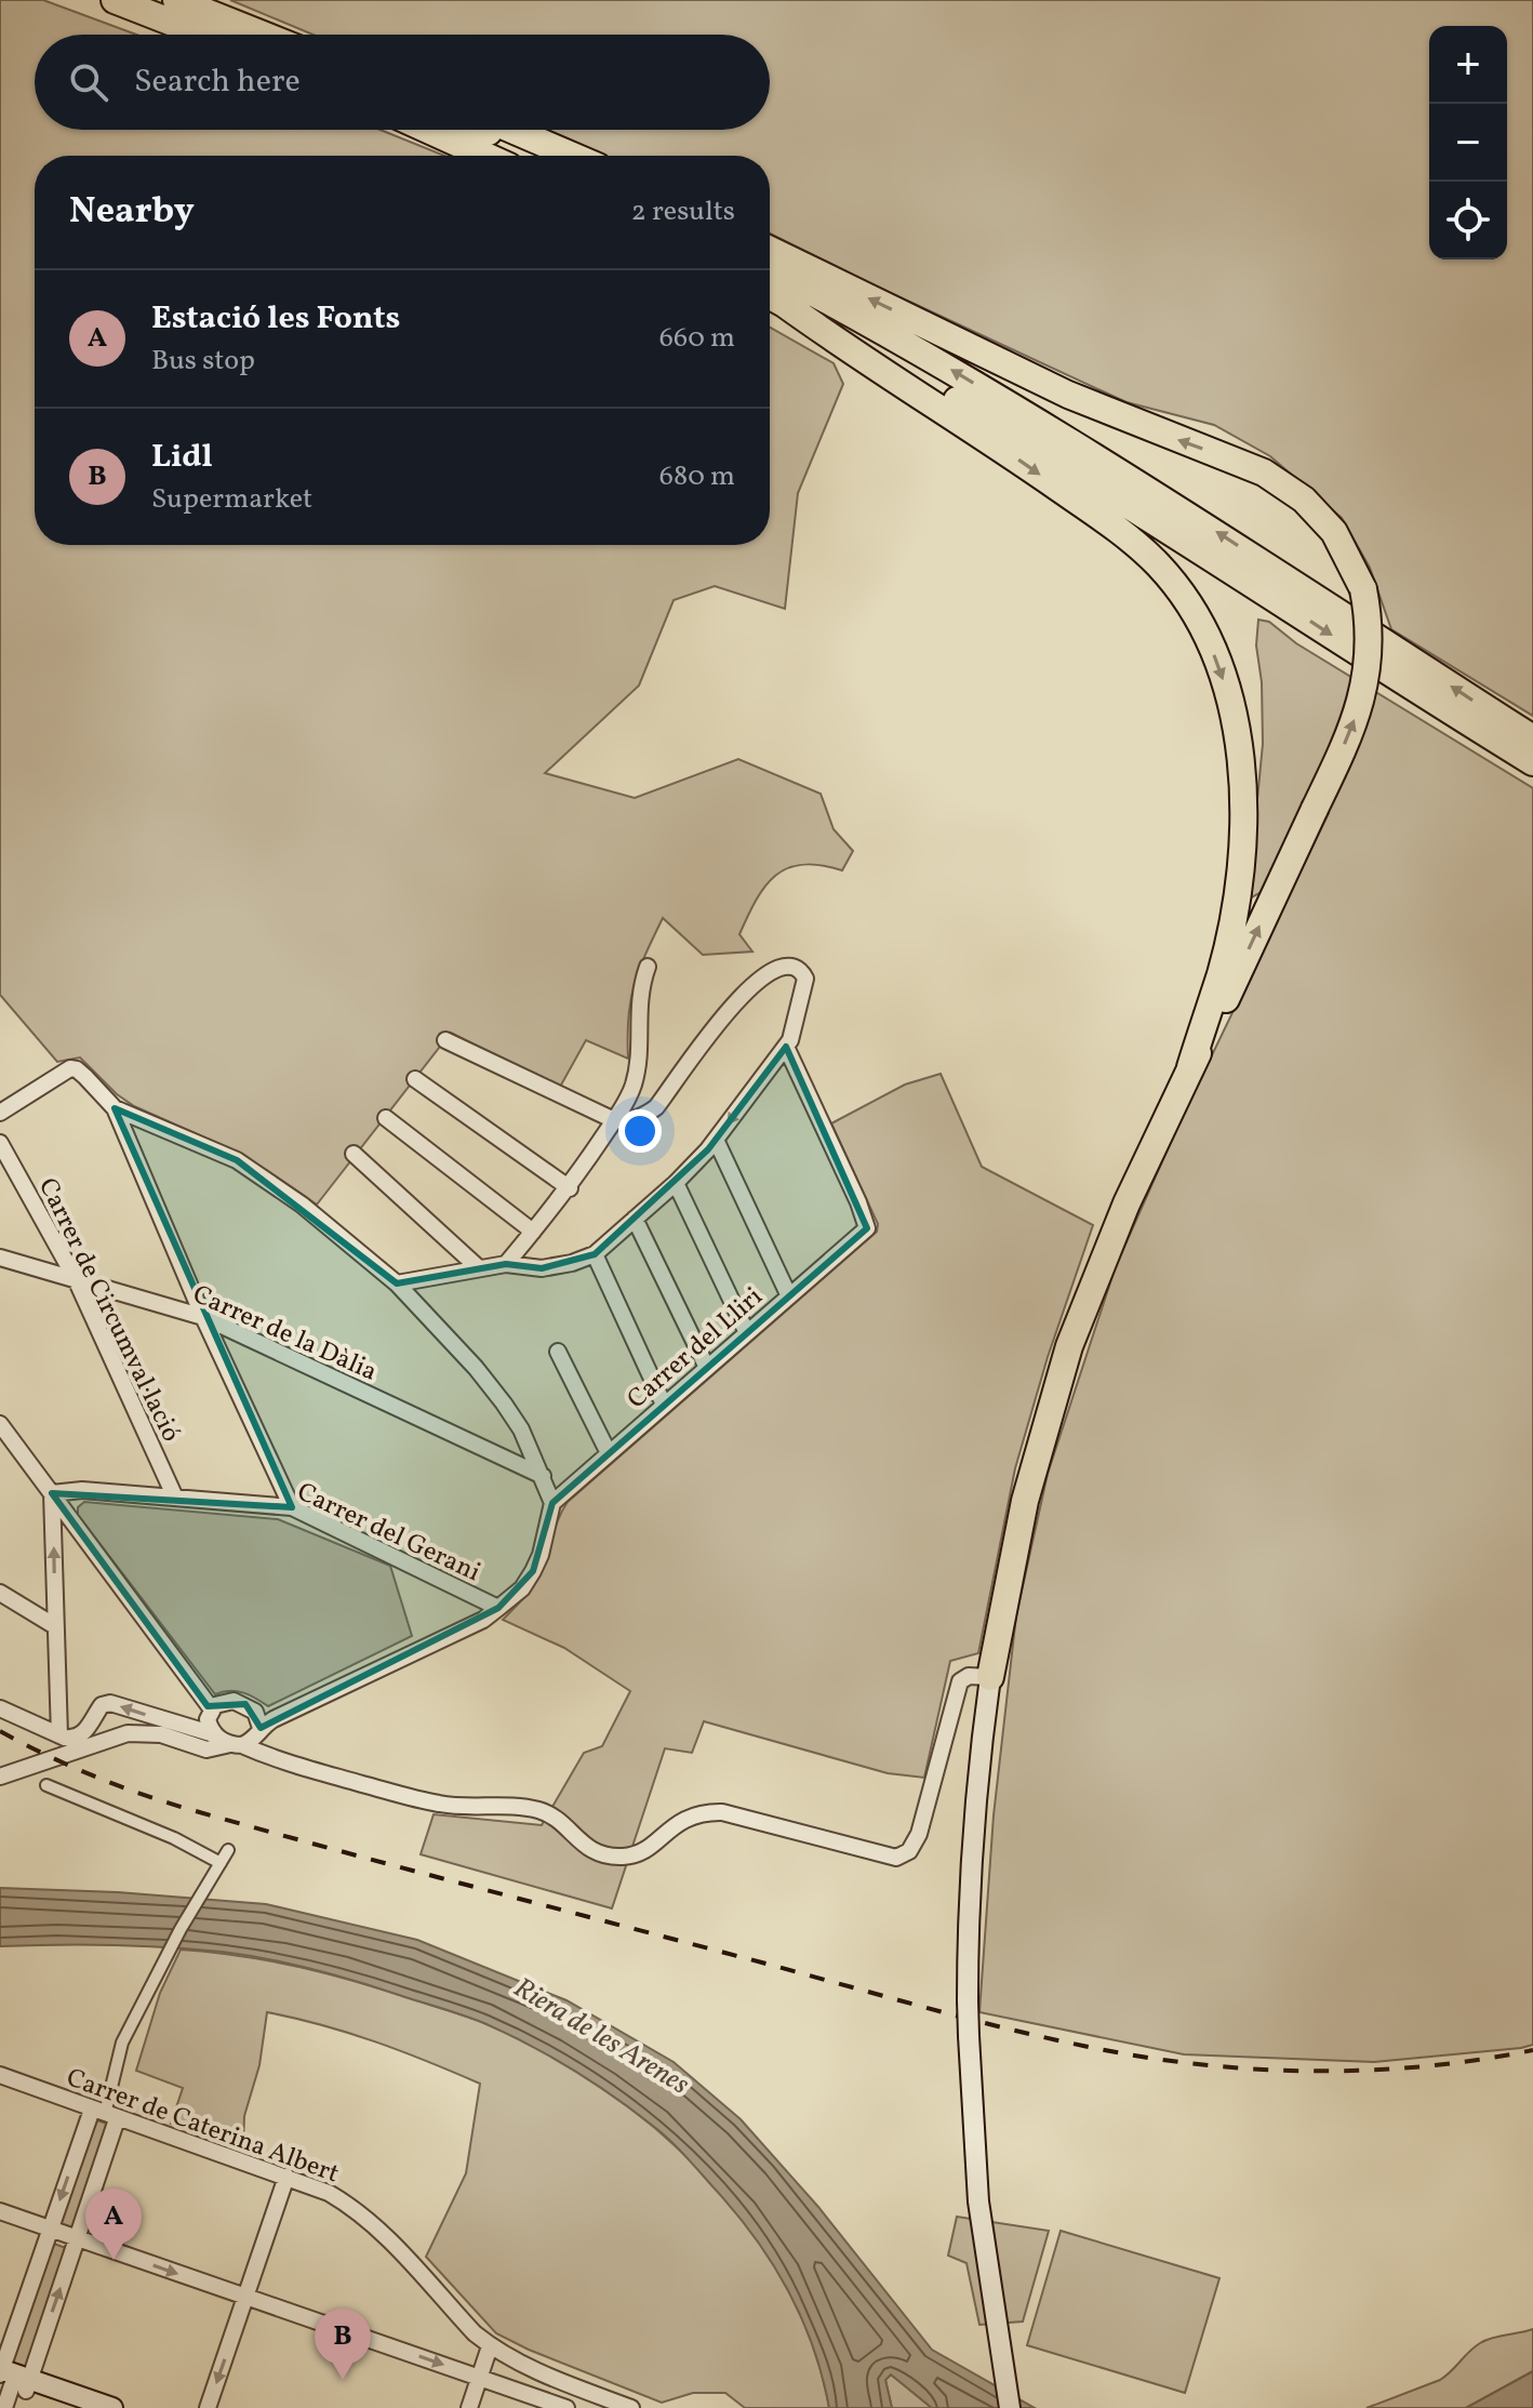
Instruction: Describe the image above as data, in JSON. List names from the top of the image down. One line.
{"streets":{"street":["Carrer de Circumval·lació","Carrer de la Dàlia","Carrer del Lliri","Carrer del Gerani","Carrer de Caterina Albert"]},"crossings":[["Carrer de Circumval·lació","Carrer de la Dàlia"],["Carrer de Circumval·lació","Carrer del Gerani"]],"water":["Riera de les Arenes"],"page":{"map_buttons":["+","−"],"search":"Search here","heading":["Nearby","2 results"],"list":[{"mark":"A","name":"Estació les Fonts","note":"Bus stop","value":"660 m"},{"mark":"B","name":"Lidl","note":"Supermarket","value":"680 m"}],"pins":["A","B"]}}
